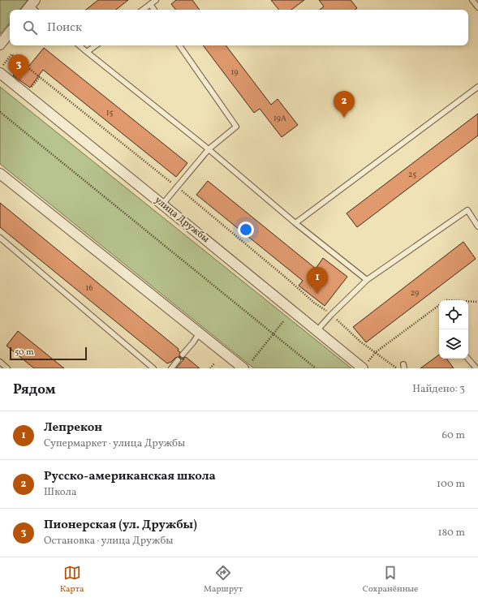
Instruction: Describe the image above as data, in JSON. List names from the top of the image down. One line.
{"streets":{"street":["улица Дружбы"]},"house_numbers":["19","15","19А","25","16","29"],"scale_bar":"50 m","page":{"search":"Поиск","pins":["3","2","1"],"scale":"50 m","heading":["Рядом","Найдено: 3"],"list":[{"mark":"1","name":"Лепрекон","note":"Супермаркет · улица Дружбы","value":"60 m"},{"mark":"2","name":"Русско-американская школа","note":"Школа","value":"100 m"},{"mark":"3","name":"Пионерская (ул. Дружбы)","note":"Остановка · улица Дружбы","value":"180 m"}],"nav":["Карта","Маршрут","Сохранённые"]}}
